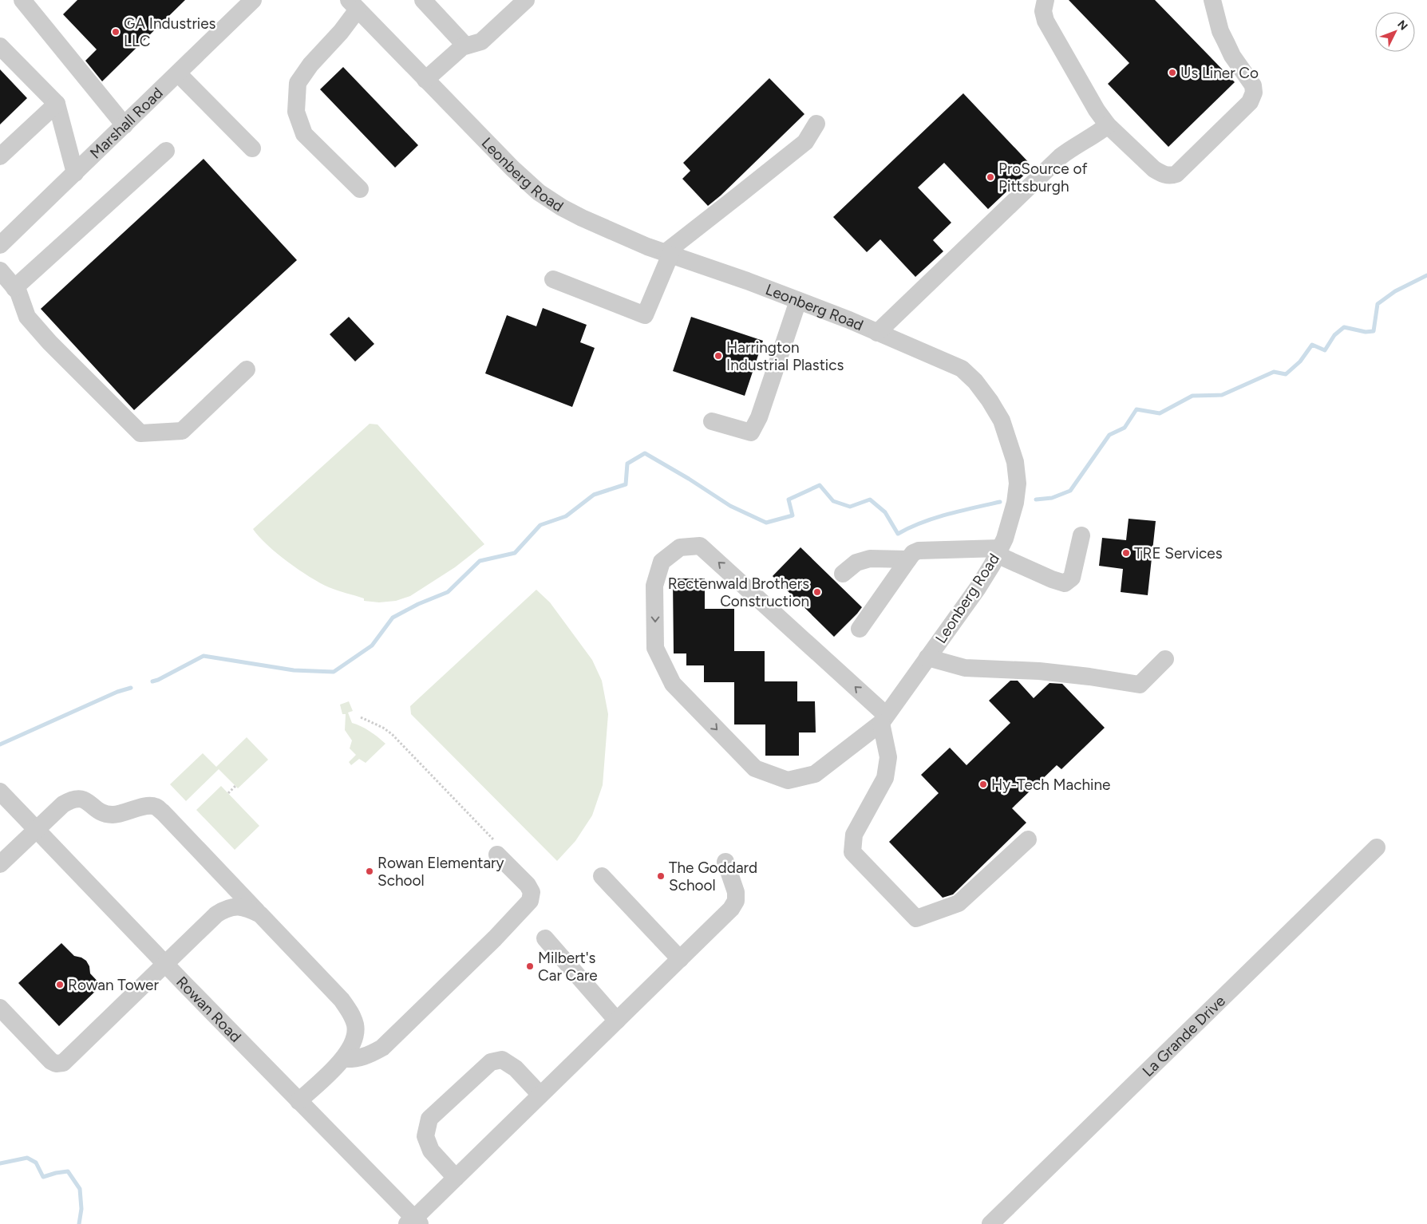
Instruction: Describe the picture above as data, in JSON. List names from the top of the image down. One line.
{"streets":{"street":["Marshall Road","Leonberg Road","Rowan Road","La Grande Drive"]},"places":["GA Industries LLC","Us Liner Co","ProSource of Pittsburgh","Harrington Industrial Plastics","TRE Services","Rectenwald Brothers Construction","Hy-Tech Machine","Rowan Elementary School","The Goddard School","Milbert's Car Care","Rowan Tower"],"north":"top right"}
